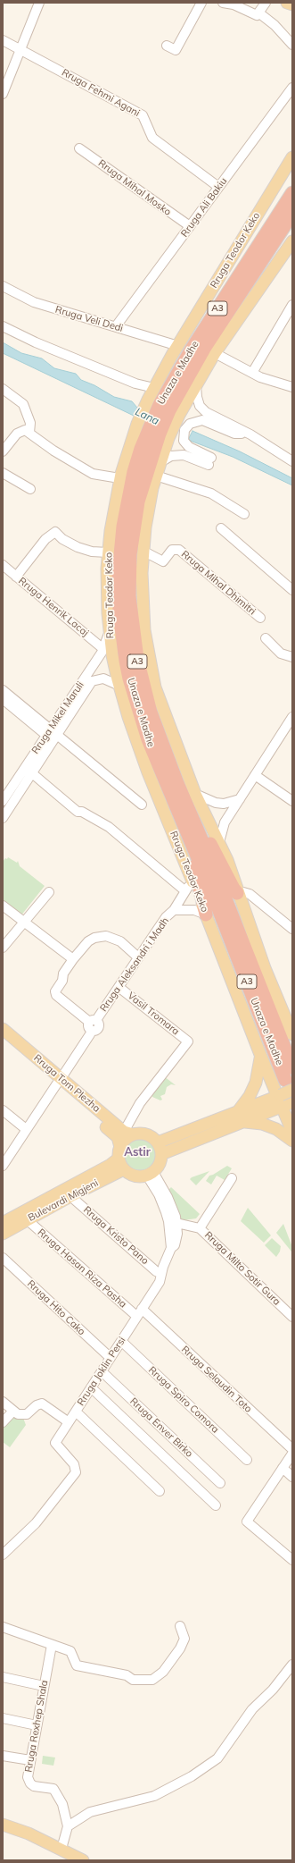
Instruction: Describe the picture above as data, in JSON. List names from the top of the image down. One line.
{"streets":{"highway":["A3","Unaza e Madhe"],"main road":["Rruga Teodor Keko","Rruga Tom Plezha","Bulevardi Migjeni"],"street":["Rruga Fehmi Agani","Rruga Mihal Mosko","Rruga Ali Bakiu","Rruga Veli Dedi","Rruga Mihal Dhimitri","Rruga Henrik Lacaj","Rruga Mikel Maruli","Rruga Aleksandri i Madh","Vasil Tromara","Rruga Kristo Pano","Rruga Hasan Riza Pasha","Rruga Milto Sotir Gura","Rruga Hito Cako","Rruga Joklin Persi","Rruga Selaudin Toto","Rruga Spiro Comora","Rruga Enver Birko","Rruga Rexhep Shala"]},"crossings":[["Rruga Fehmi Agani","Rruga Ali Bakiu"],["Rruga Mihal Mosko","Rruga Ali Bakiu"],["Rruga Ali Bakiu","Rruga Veli Dedi"],["Rruga Teodor Keko","Rruga Veli Dedi"],["Rruga Teodor Keko","Unaza e Madhe"],["Rruga Teodor Keko","Rruga Mihal Dhimitri"],["Rruga Teodor Keko","Rruga Mikel Maruli"],["Rruga Teodor Keko","Rruga Aleksandri i Madh"],["Rruga Henrik Lacaj","Rruga Mikel Maruli"],["Rruga Aleksandri i Madh","Vasil Tromara"],["Vasil Tromara","Rruga Tom Plezha"],["Vasil Tromara","Bulevardi Migjeni"],["Vasil Tromara","Rruga Joklin Persi"],["Rruga Tom Plezha","Bulevardi Migjeni"],["Rruga Tom Plezha","Rruga Joklin Persi"],["Bulevardi Migjeni","Rruga Kristo Pano"],["Bulevardi Migjeni","Rruga Hasan Riza Pasha"],["Bulevardi Migjeni","Rruga Joklin Persi"],["Rruga Kristo Pano","Rruga Joklin Persi"],["Rruga Hasan Riza Pasha","Rruga Joklin Persi"],["Rruga Hasan Riza Pasha","Rruga Selaudin Toto"],["Rruga Milto Sotir Gura","Rruga Joklin Persi"],["Rruga Hito Cako","Rruga Joklin Persi"],["Rruga Joklin Persi","Rruga Selaudin Toto"],["Rruga Joklin Persi","Rruga Spiro Comora"],["Rruga Joklin Persi","Rruga Enver Birko"]],"districts":["Astir"],"water":["Lana"]}
